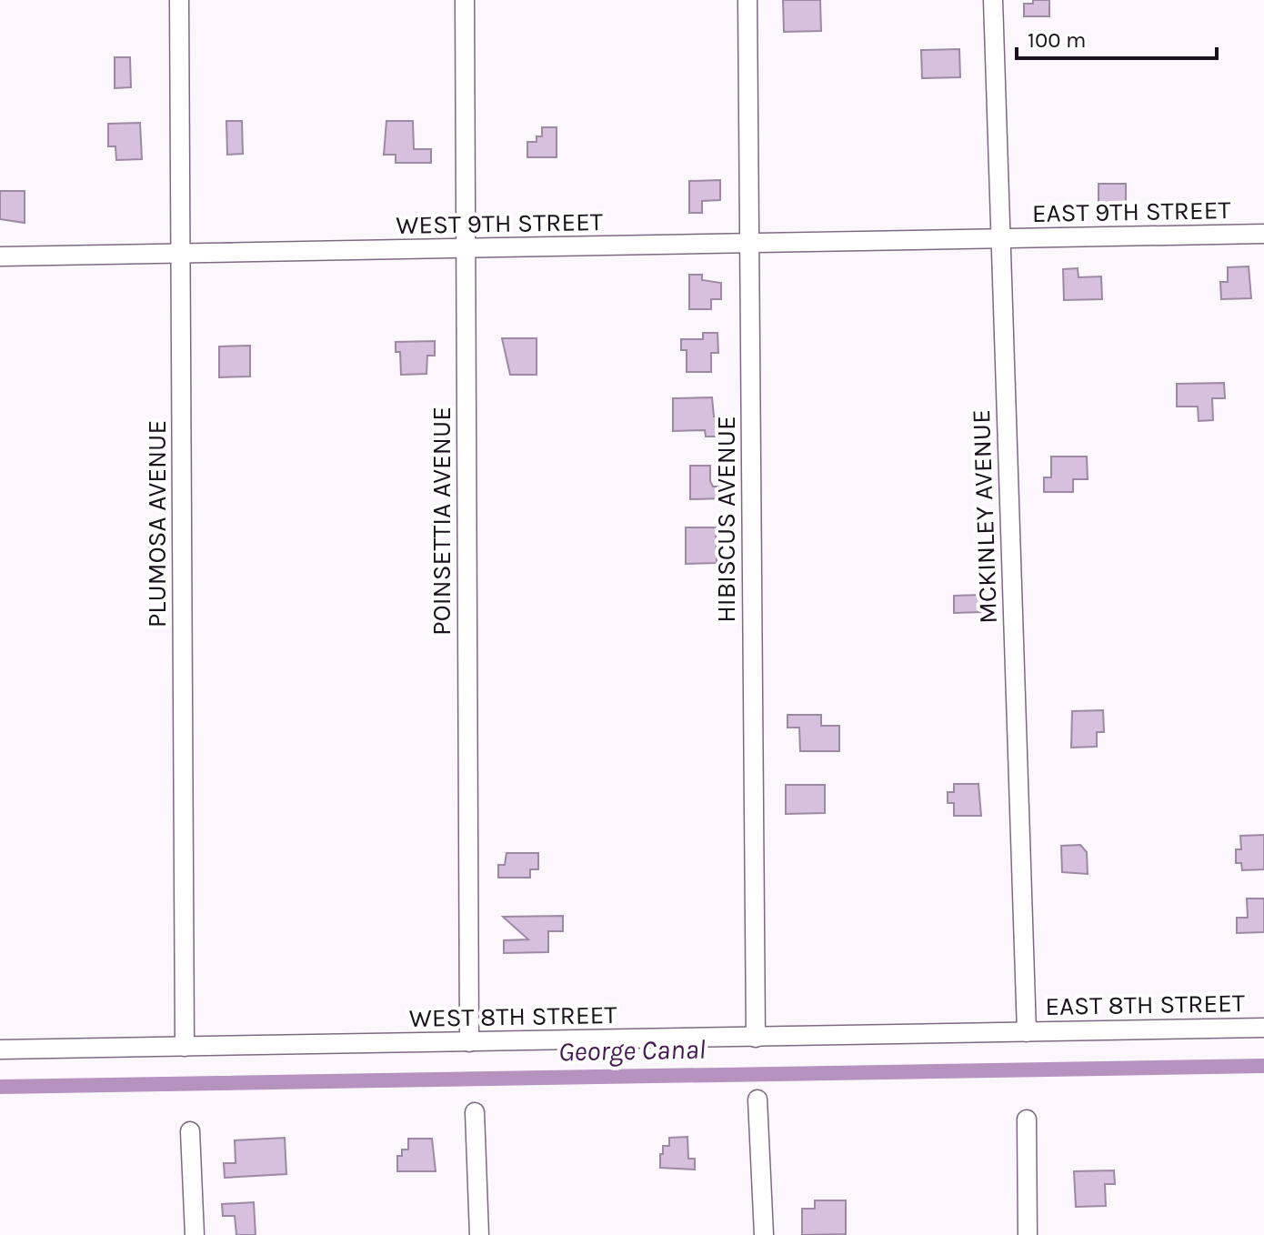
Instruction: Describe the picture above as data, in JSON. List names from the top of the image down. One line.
{"streets":{"street":["EAST 9TH STREET","WEST 9TH STREET","MCKINLEY AVENUE","HIBISCUS AVENUE","POINSETTIA AVENUE","PLUMOSA AVENUE","EAST 8TH STREET","WEST 8TH STREET"]},"crossings":[["EAST 9TH STREET","WEST 9TH STREET"],["EAST 9TH STREET","MCKINLEY AVENUE"],["WEST 9TH STREET","MCKINLEY AVENUE"],["WEST 9TH STREET","HIBISCUS AVENUE"],["WEST 9TH STREET","POINSETTIA AVENUE"],["WEST 9TH STREET","PLUMOSA AVENUE"],["MCKINLEY AVENUE","EAST 8TH STREET"],["MCKINLEY AVENUE","WEST 8TH STREET"],["HIBISCUS AVENUE","WEST 8TH STREET"],["POINSETTIA AVENUE","WEST 8TH STREET"],["PLUMOSA AVENUE","WEST 8TH STREET"],["EAST 8TH STREET","WEST 8TH STREET"]],"water":["George Canal"],"scale_bar":"100 m"}
